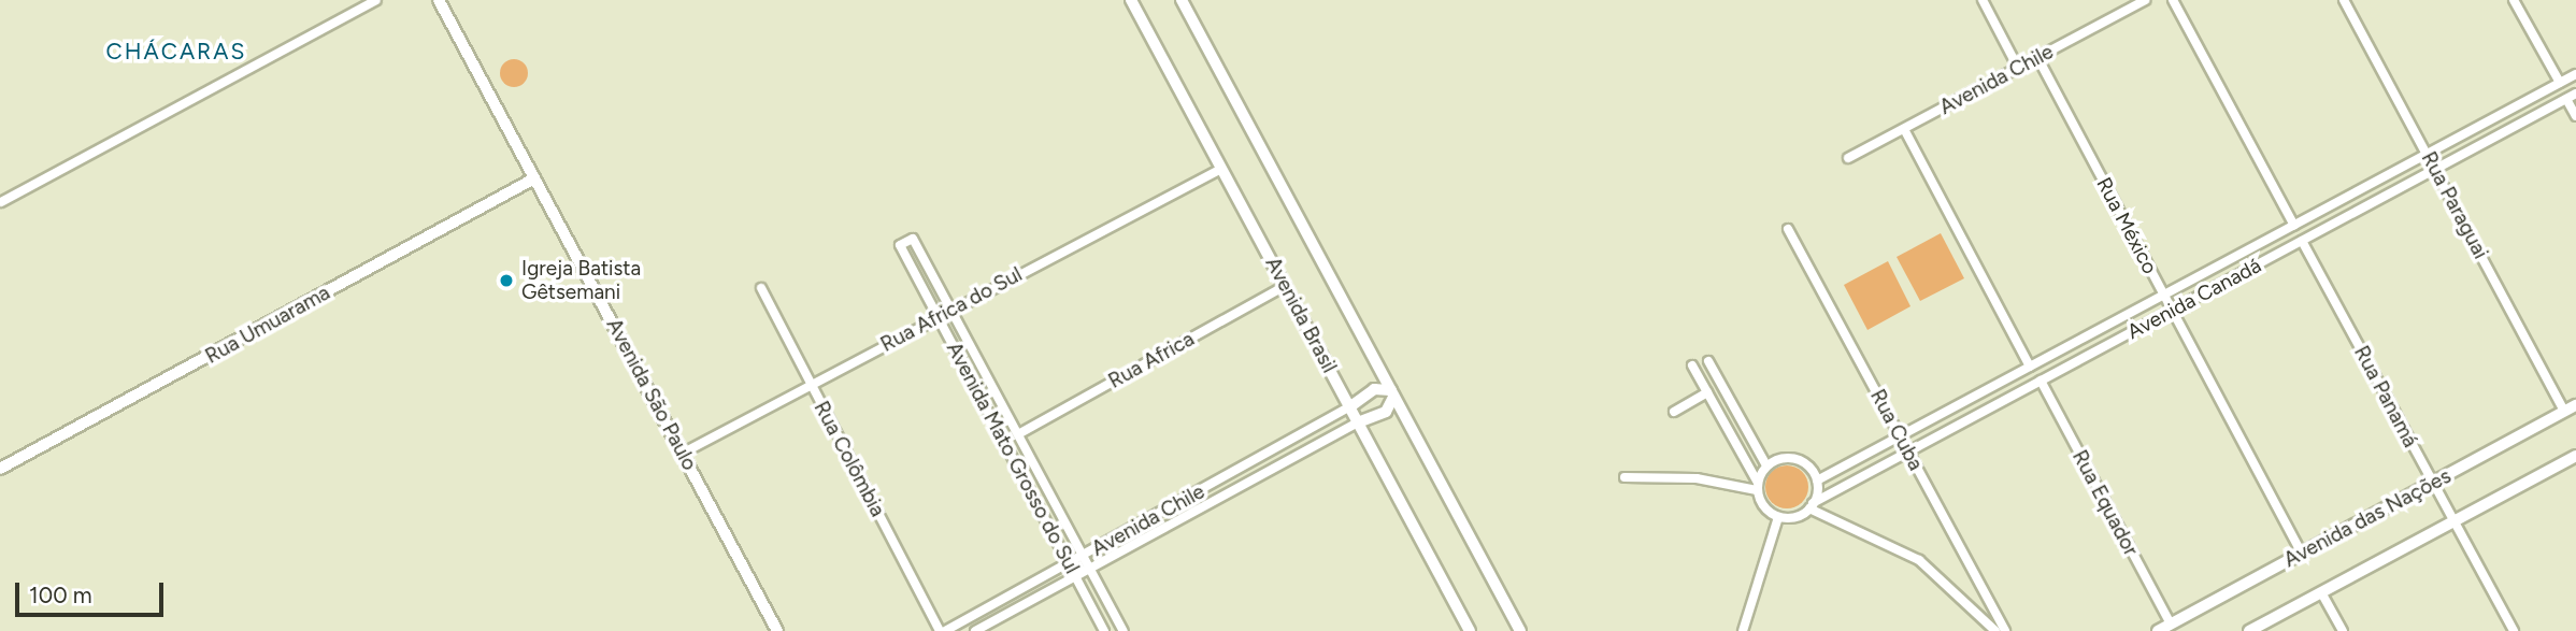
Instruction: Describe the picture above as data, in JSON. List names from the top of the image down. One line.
{"streets":{"main road":["Avenida Brasil","Avenida das Nações"],"street":["Avenida Chile","Rua Paraguai","Rua México","Avenida Canadá","Rua Africa do Sul","Rua Umuarama","Rua Africa","Avenida São Paulo","Rua Panamá","Rua Cuba","Avenida Mato Grosso do Sul","Rua Colômbia","Rua Equador"]},"crossings":[["Avenida Chile","Rua México"],["Avenida Chile","Avenida Brasil"],["Avenida Chile","Avenida Mato Grosso do Sul"],["Rua Paraguai","Avenida Canadá"],["Rua Paraguai","Avenida das Nações"],["Rua México","Avenida Canadá"],["Rua México","Avenida das Nações"],["Avenida Canadá","Rua Panamá"],["Avenida Canadá","Rua Cuba"],["Avenida Canadá","Rua Equador"],["Rua Africa do Sul","Avenida Brasil"],["Rua Africa do Sul","Avenida São Paulo"],["Rua Africa do Sul","Avenida Mato Grosso do Sul"],["Rua Africa do Sul","Rua Colômbia"],["Avenida Brasil","Rua Africa"],["Rua Umuarama","Avenida São Paulo"],["Rua Africa","Avenida Mato Grosso do Sul"],["Rua Panamá","Avenida das Nações"],["Rua Equador","Avenida das Nações"]],"districts":["CHÁCARAS"],"places":["Igreja Batista Gêtsemani"],"scale_bar":"100 m"}
